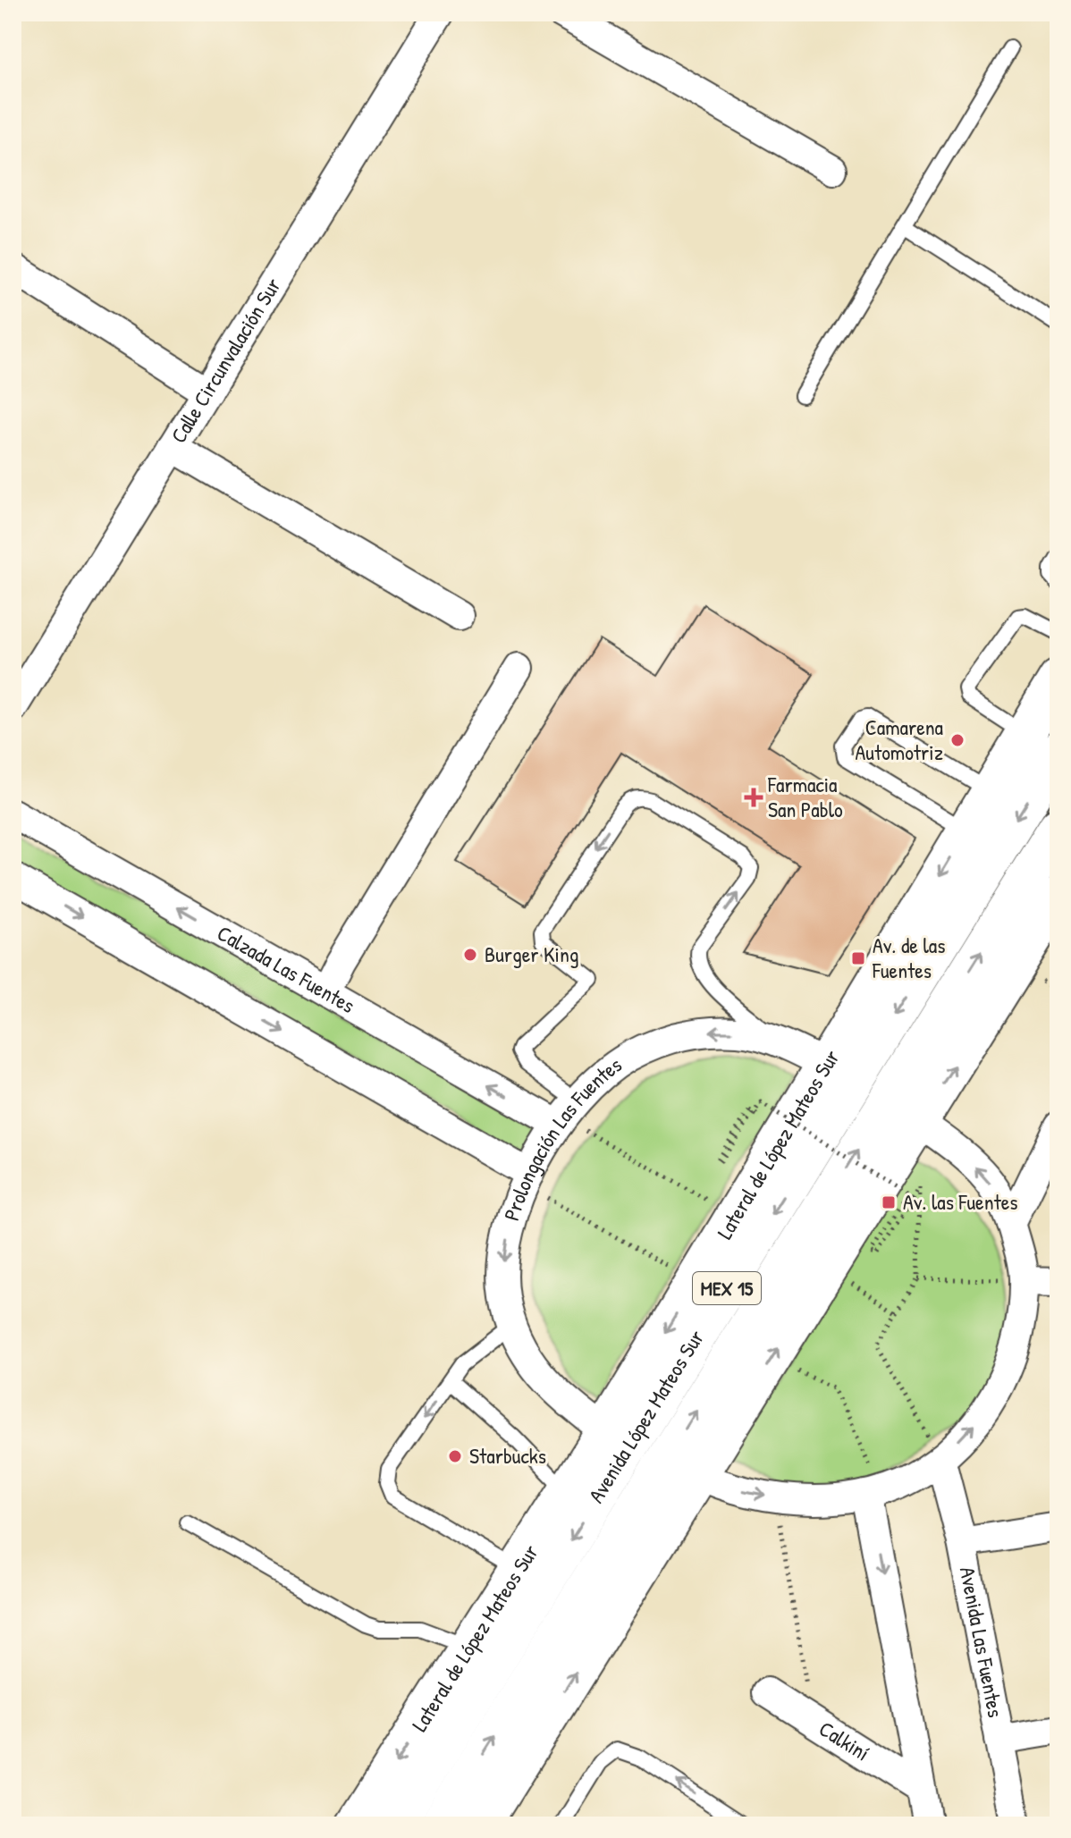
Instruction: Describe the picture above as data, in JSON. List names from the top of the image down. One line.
{"streets":{"main road":["Lateral de López Mateos Sur","MEX 15","Avenida López Mateos Sur"],"street":["Calle Circunvalación Sur","Calzada Las Fuentes","Prolongación Las Fuentes","Avenida Las Fuentes","Calkiní"]},"crossings":[["Calzada Las Fuentes","Prolongación Las Fuentes"],["Prolongación Las Fuentes","Lateral de López Mateos Sur"],["Prolongación Las Fuentes","Avenida López Mateos Sur"],["Lateral de López Mateos Sur","Avenida López Mateos Sur"]],"one_way":["Prolongación Las Fuentes"],"places":{"other":["Camarena Automotriz","Burger King","Starbucks"],"health":["Farmacia San Pablo"],"transit":["Av. de las Fuentes","Av. las Fuentes"]}}
